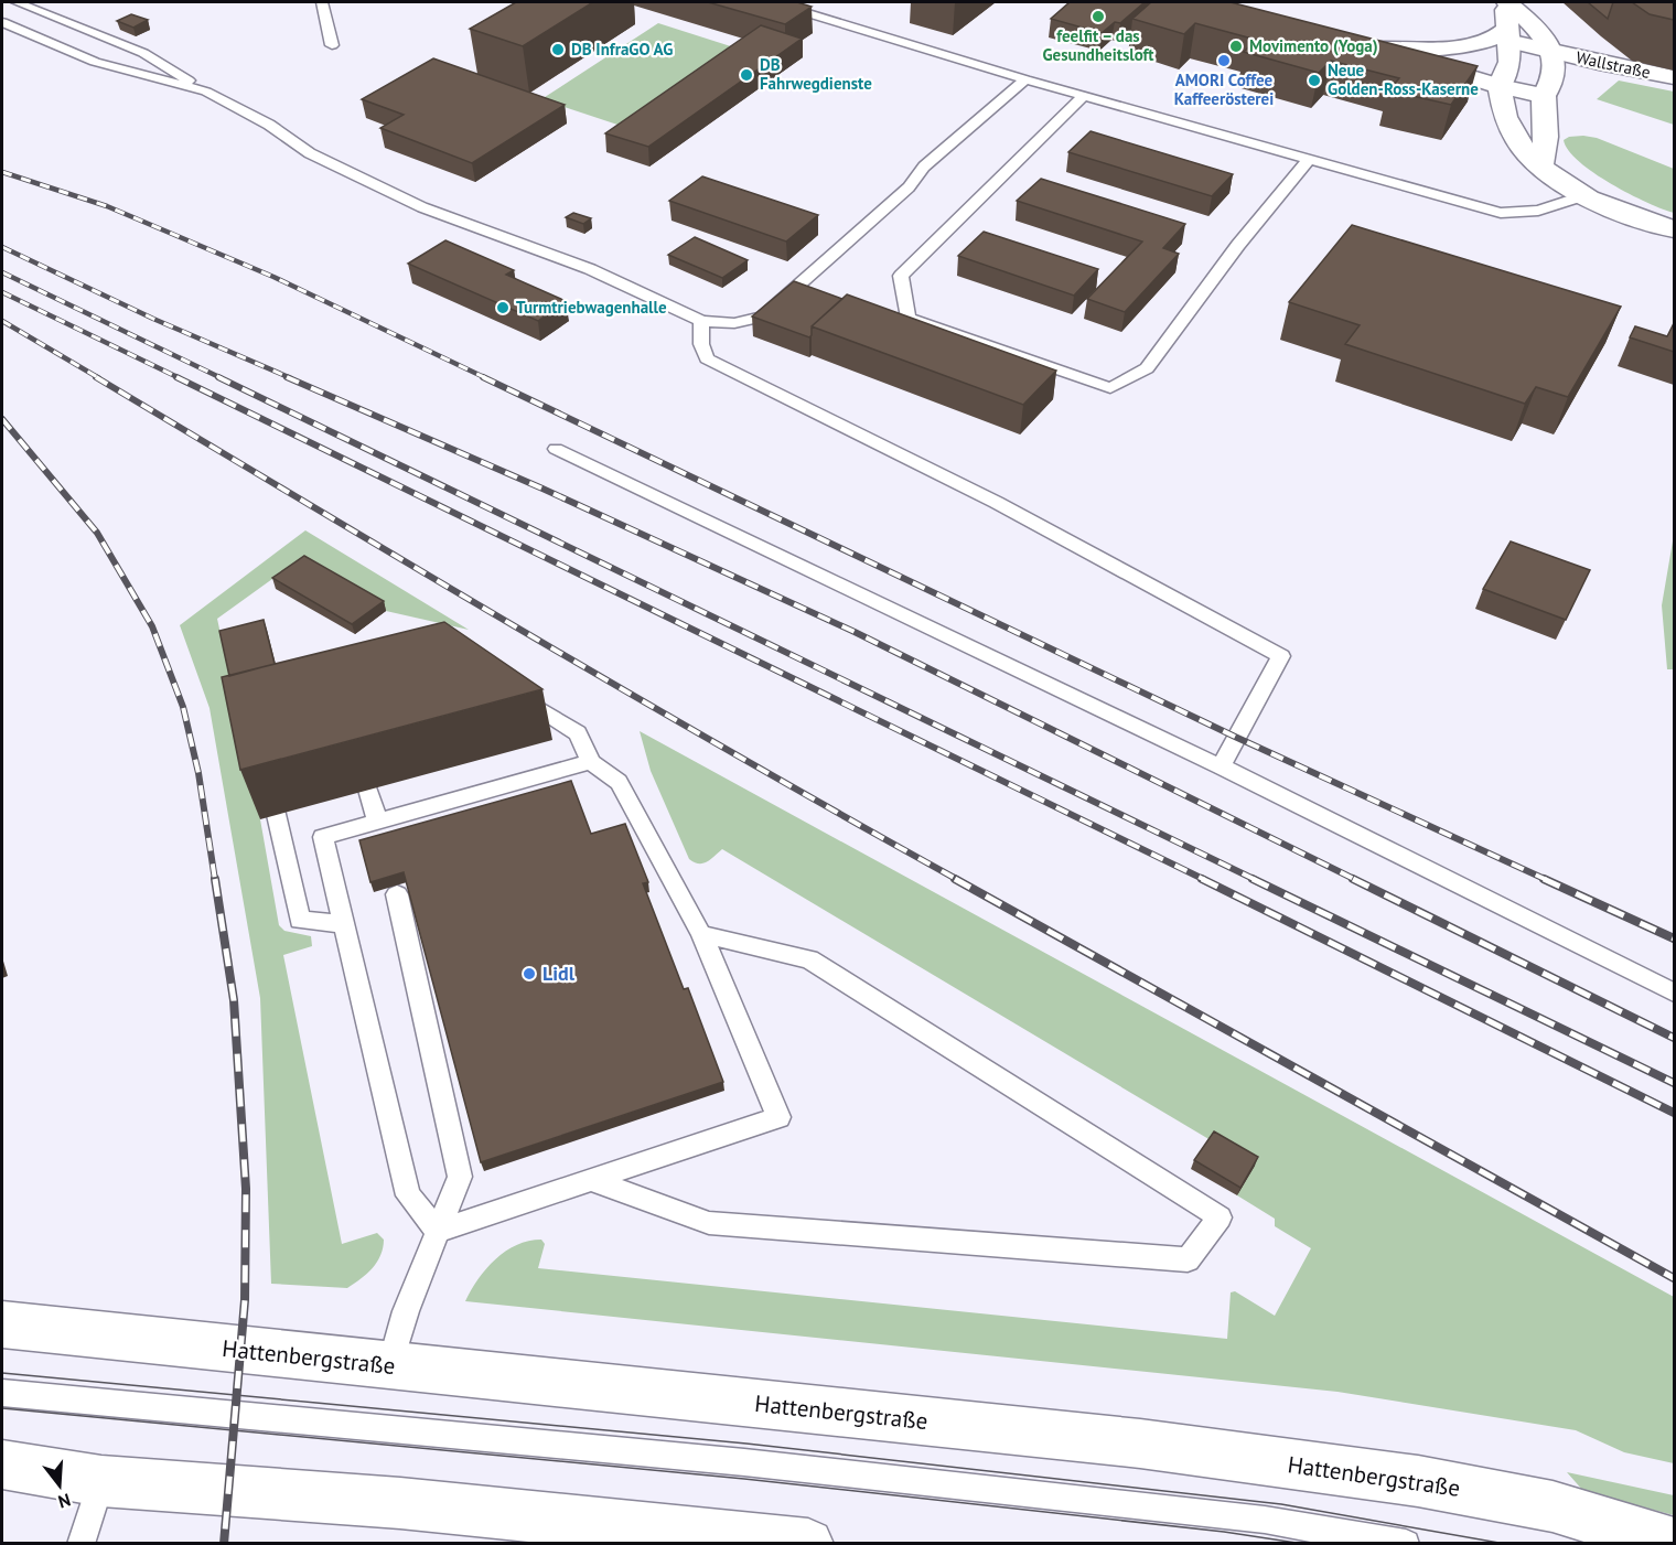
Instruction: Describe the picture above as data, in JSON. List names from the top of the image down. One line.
{"streets":{"street":["Wallstraße","Hattenbergstraße"]},"places":["feelfit – das Gesundheitsloft","Movimento (Yoga)","DB InfraGO AG","AMORI Coffee Kaffeerösterei","DB Fahrwegdienste","Neue Golden-Ross-Kaserne","Turmtriebwagenhalle","Lidl"],"north":"bottom"}
